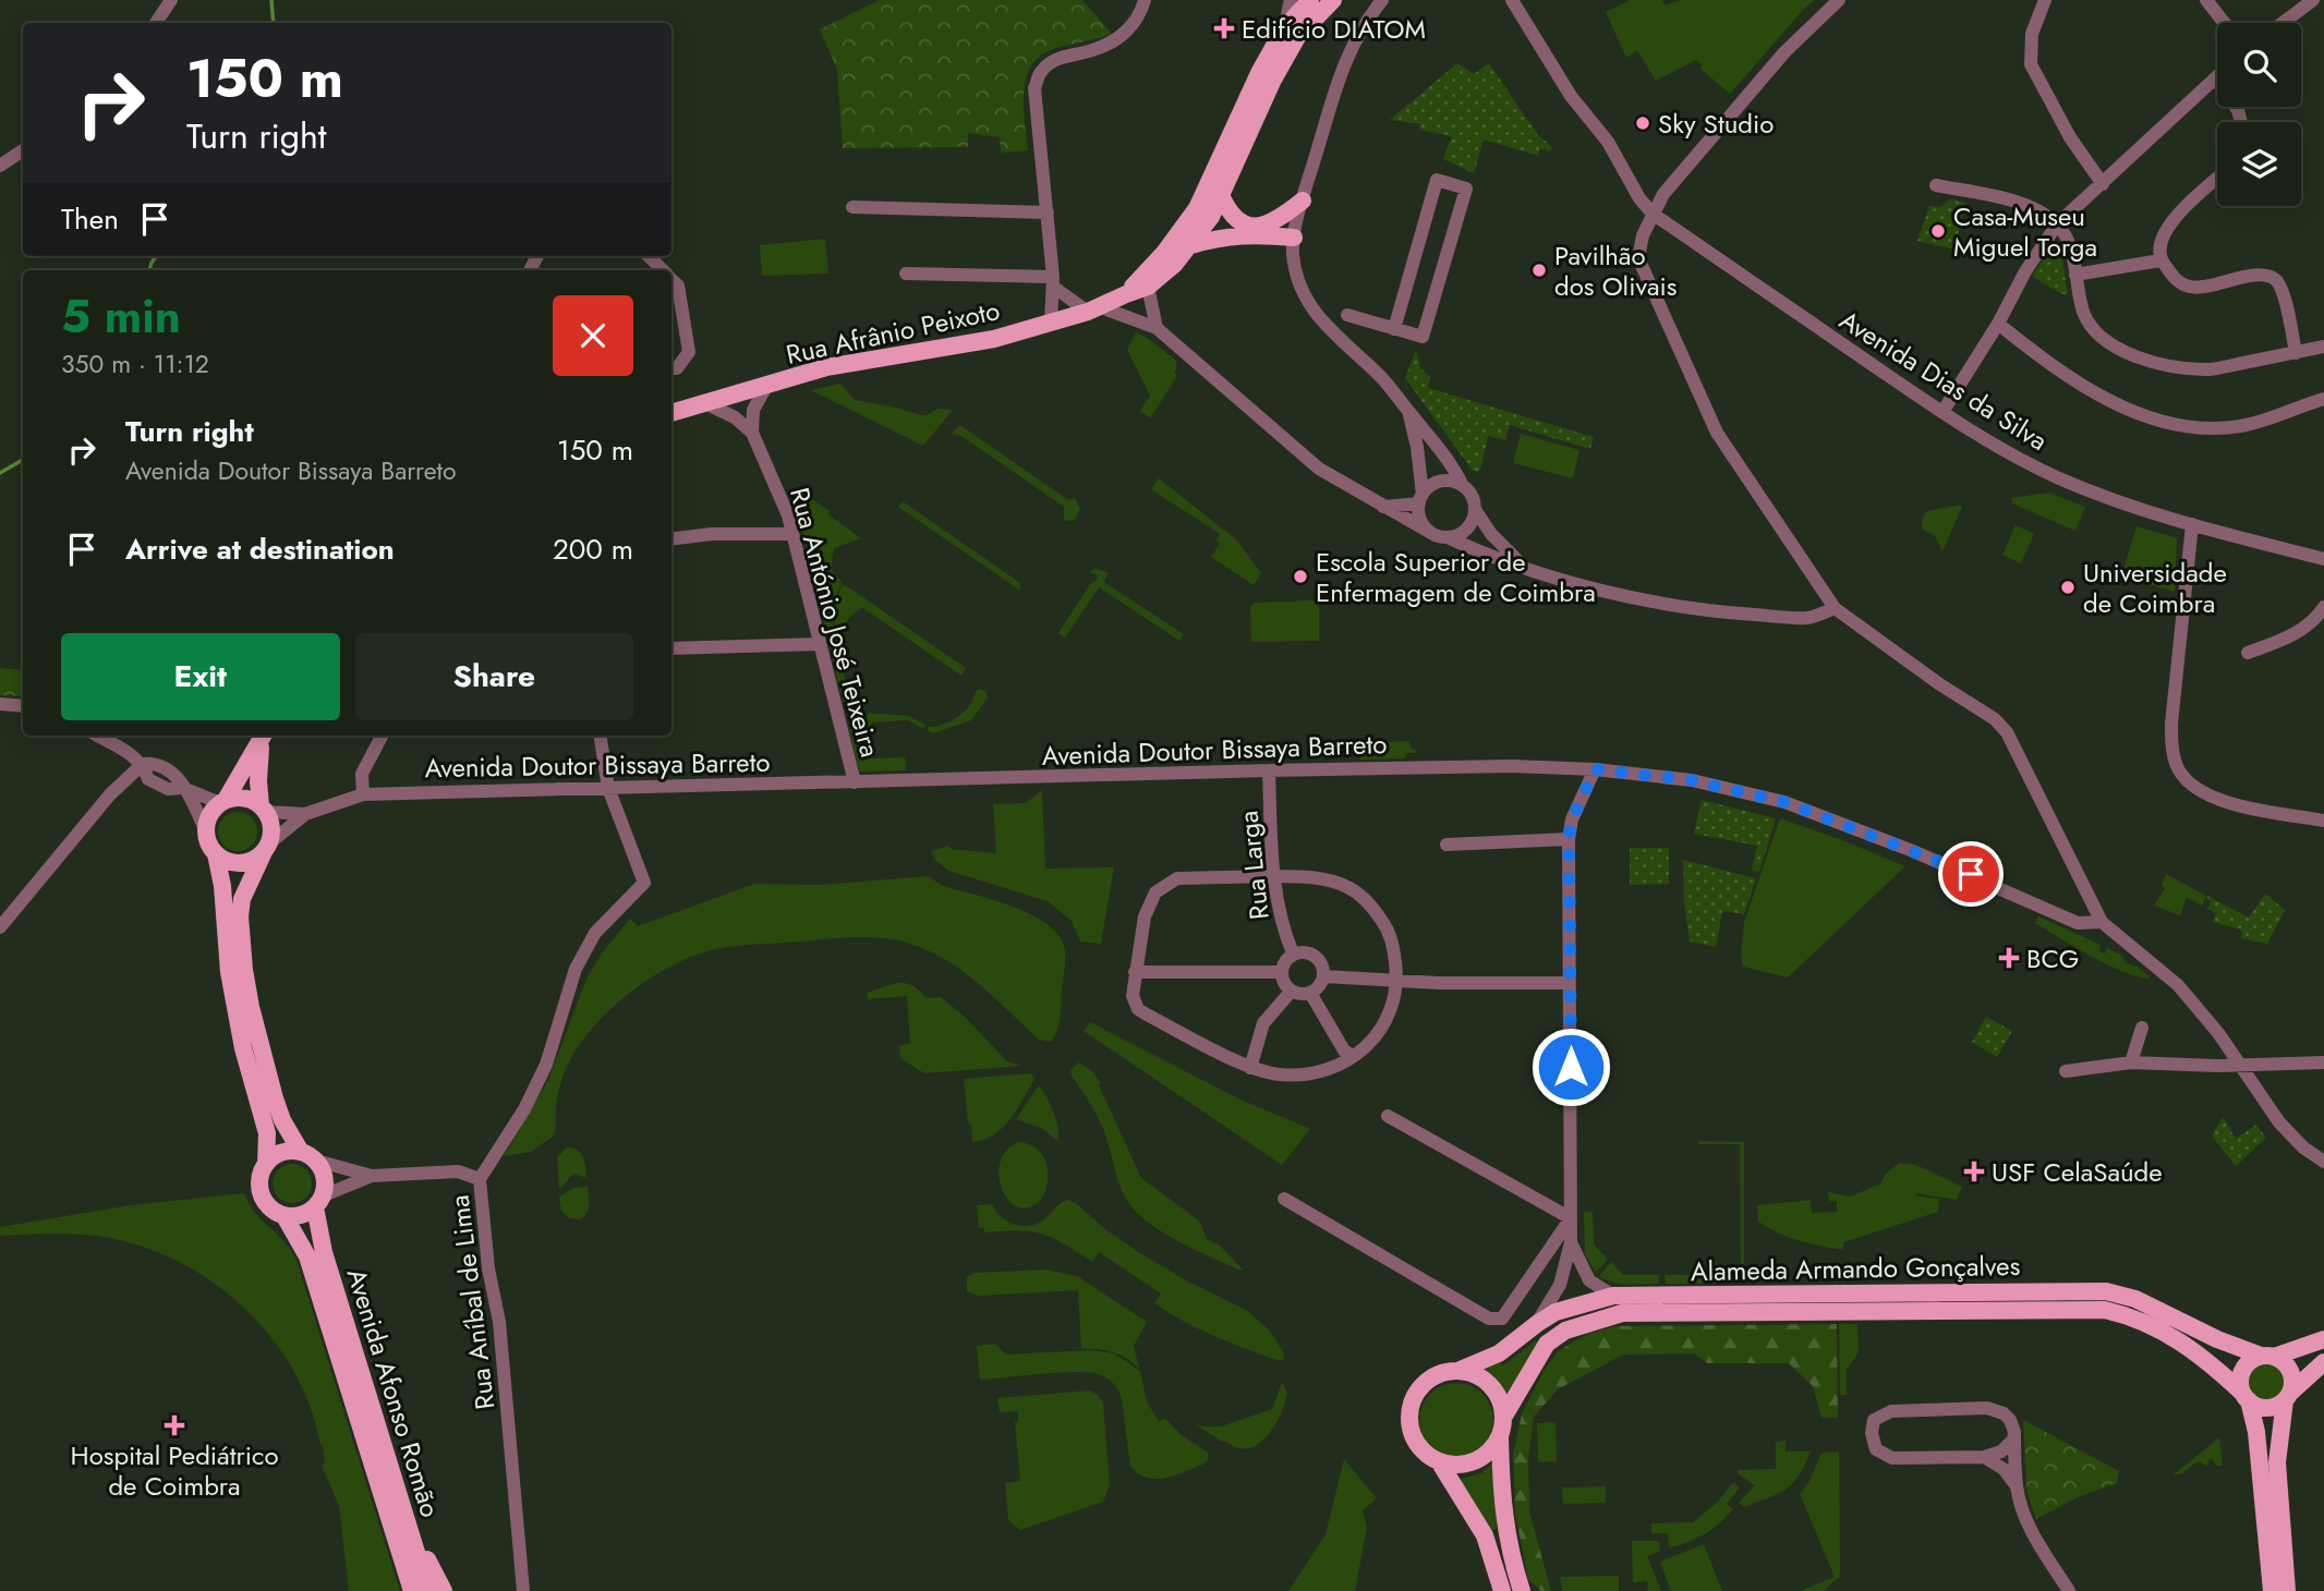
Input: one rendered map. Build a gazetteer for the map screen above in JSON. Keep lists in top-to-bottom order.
{
  "streets": {
    "main road": ["Rua Afrânio Peixoto", "Alameda Armando Gonçalves", "Avenida Afonso Romão"],
    "street": [
      "Avenida Dias da Silva",
      "Rua António José Teixeira",
      "Avenida Doutor Bissaya Barreto",
      "Rua Larga",
      "Rua Aníbal de Lima"
    ]
  },
  "crossings": [
    ["Rua António José Teixeira", "Avenida Doutor Bissaya Barreto"],
    ["Avenida Doutor Bissaya Barreto", "Rua Larga"],
    ["Avenida Doutor Bissaya Barreto", "Rua Aníbal de Lima"]
  ],
  "places": {
    "health": [
      "Edifício DIATOM",
      "BCG",
      "USF CelaSaúde",
      "Hospital Pediátrico de Coimbra"
    ],
    "other": [
      "Sky Studio",
      "Casa-Museu Miguel Torga",
      "Pavilhão dos Olivais",
      "Escola Superior de Enfermagem de Coimbra",
      "Universidade de Coimbra"
    ]
  },
  "page": {
    "turn": ["150 m", "Turn right"],
    "then": "Then",
    "heading": ["5 min", "350 m · 11:12"],
    "list": [
      {
        "name": "Turn right",
        "note": "Avenida Doutor Bissaya Barreto",
        "value": "150 m"
      },
      {
        "name": "Arrive at destination",
        "value": "200 m"
      }
    ],
    "buttons": ["Exit", "Share"]
  }
}
